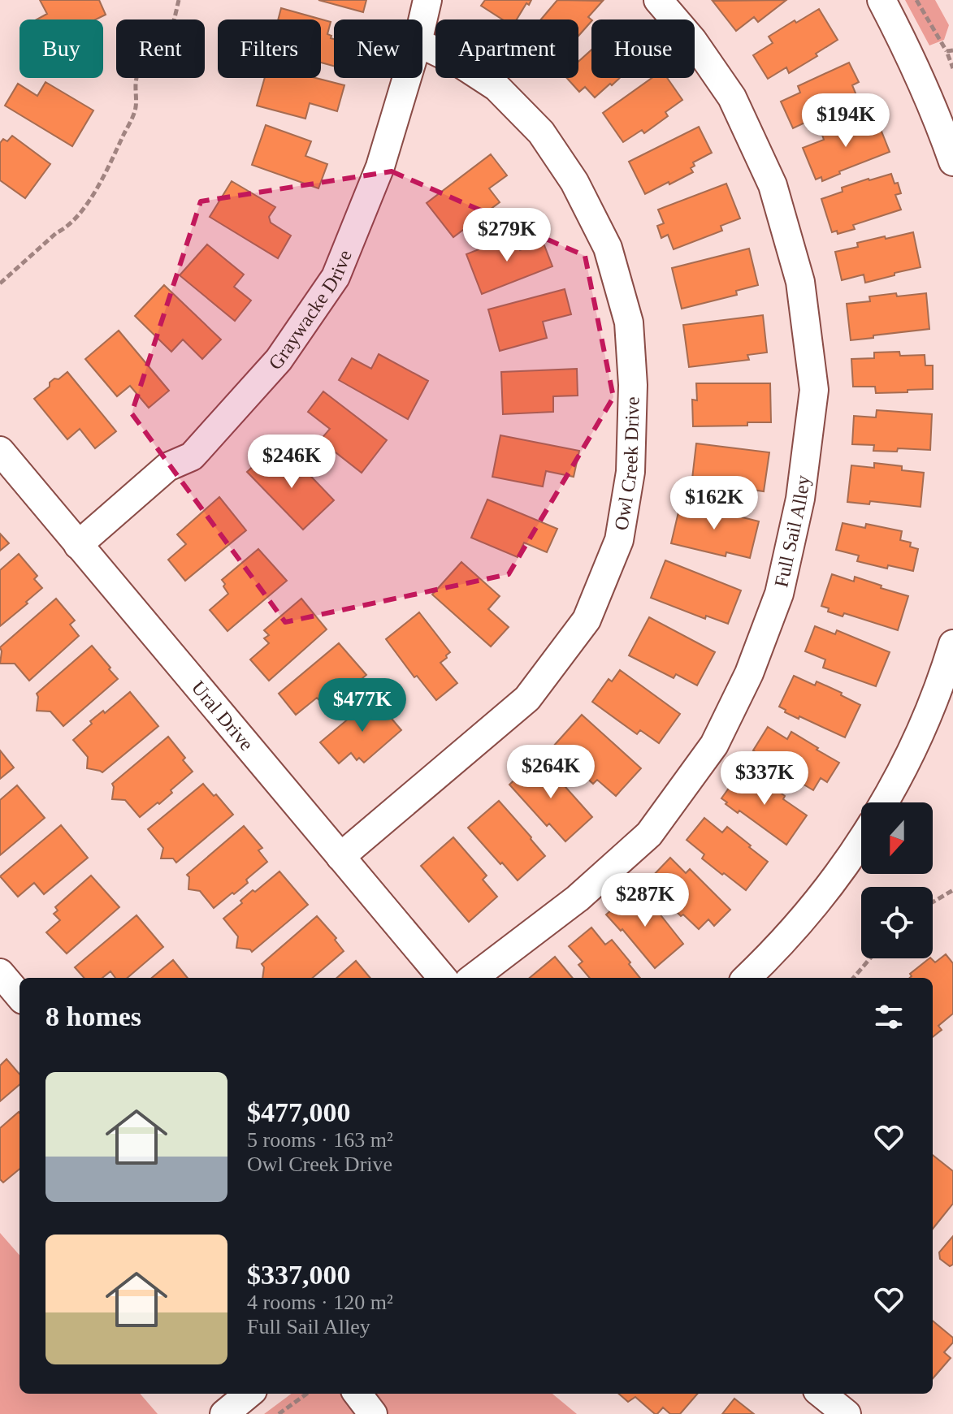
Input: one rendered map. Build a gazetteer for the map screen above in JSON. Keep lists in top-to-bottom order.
{
  "streets": {
    "street": [
      "Graywacke Drive",
      "Owl Creek Drive",
      "Full Sail Alley",
      "Ural Drive"
    ]
  },
  "crossings": [
    ["Graywacke Drive", "Ural Drive"],
    ["Owl Creek Drive", "Ural Drive"]
  ],
  "north": "bottom",
  "page": {
    "chip": [
      "Buy",
      "Rent",
      "Filters",
      "New",
      "Apartment",
      "House"
    ],
    "price": [
      "$194K",
      "$279K",
      "$246K",
      "$162K",
      "$477K",
      "$264K",
      "$337K",
      "$287K"
    ],
    "heading": "8 homes",
    "list": [
      {
        "name": "$477,000",
        "note": "5 rooms · 163 m² · Owl Creek Drive"
      },
      {
        "name": "$337,000",
        "note": "4 rooms · 120 m² · Full Sail Alley"
      }
    ]
  }
}
